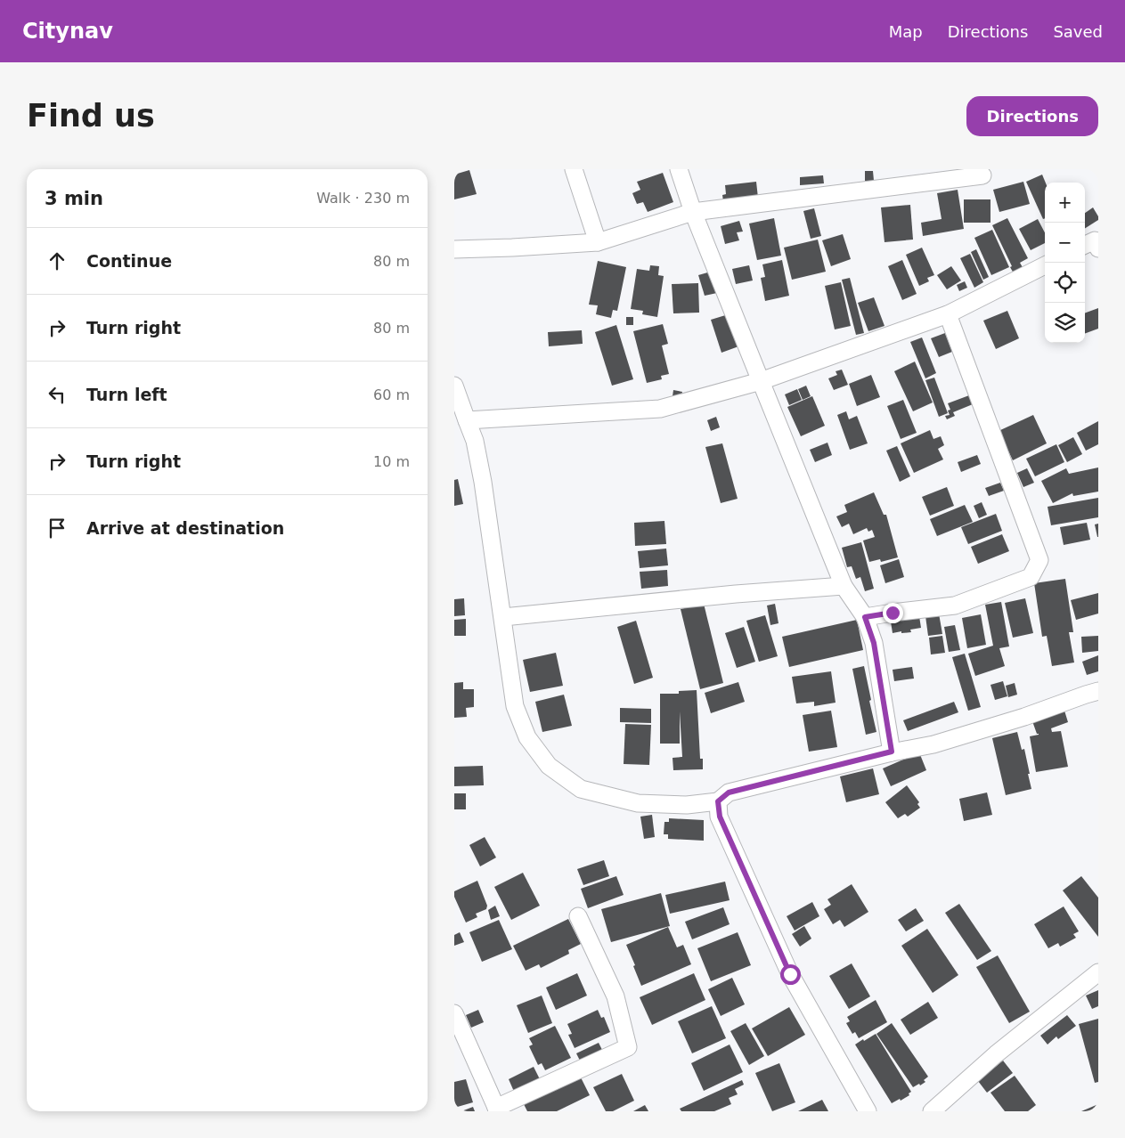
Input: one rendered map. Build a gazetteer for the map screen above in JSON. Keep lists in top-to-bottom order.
{
  "page": {
    "header": "Citynav",
    "nav": ["Map", "Directions", "Saved"],
    "buttons": "Directions",
    "title": "Find us",
    "heading": ["3 min", "Walk · 230 m"],
    "map_buttons": ["+", "−"],
    "list": [
      ["Continue", "80 m"],
      ["Turn right", "80 m"],
      ["Turn left", "60 m"],
      ["Turn right", "10 m"],
      "Arrive at destination"
    ]
  }
}
